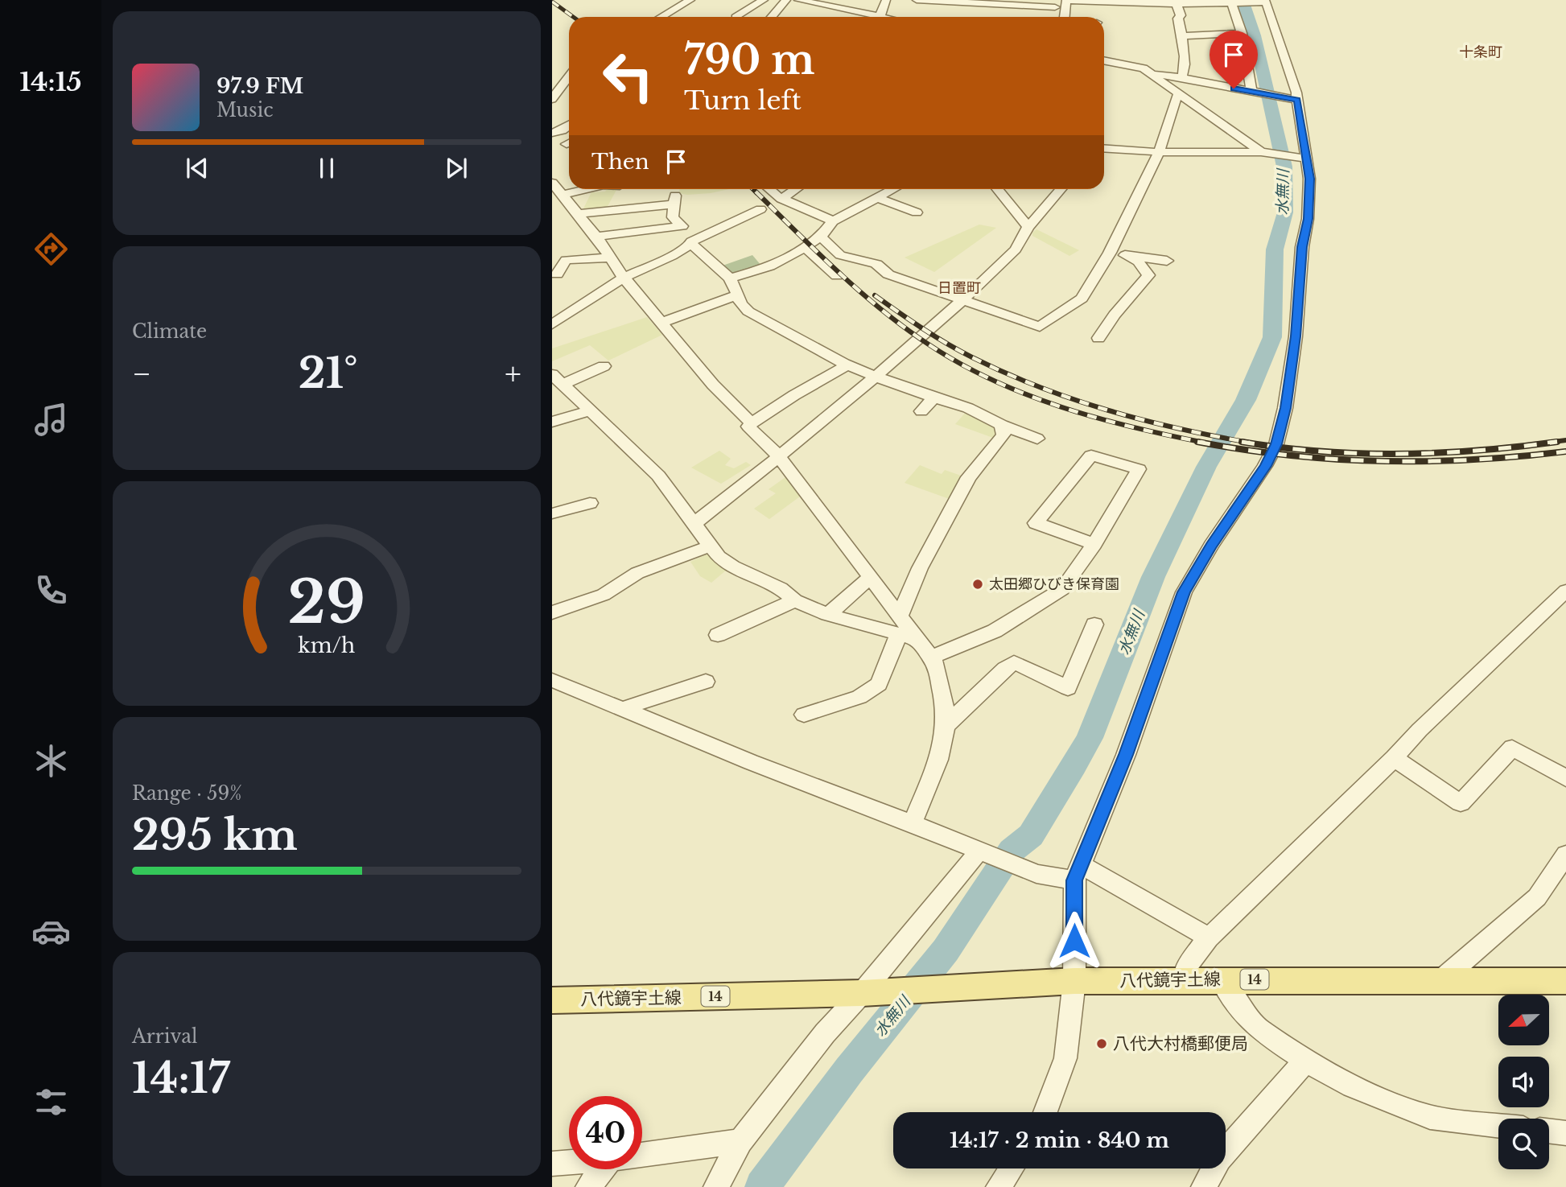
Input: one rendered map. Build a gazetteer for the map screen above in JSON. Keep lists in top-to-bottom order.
{
  "streets": {
    "main road": ["14", "八代鏡宇土線"]
  },
  "districts": ["十条町", "日置町"],
  "water": ["水無川"],
  "places": ["太田郷ひびき保育園", "八代大村橋郵便局"],
  "north": "left",
  "page": {
    "tabs": "14:15",
    "turn": ["790 m", "Turn left"],
    "song": ["97.9 FM", "Music"],
    "then": "Then",
    "tile": [
      "Climate",
      ["Range · 59%", "295 km"],
      ["Arrival", "14:17"]
    ],
    "heat": ["−", "21°", "+"],
    "limit": "40",
    "trip": "14:17 · 2 min · 840 m",
    "gauge": ["29", "km/h"]
  }
}
